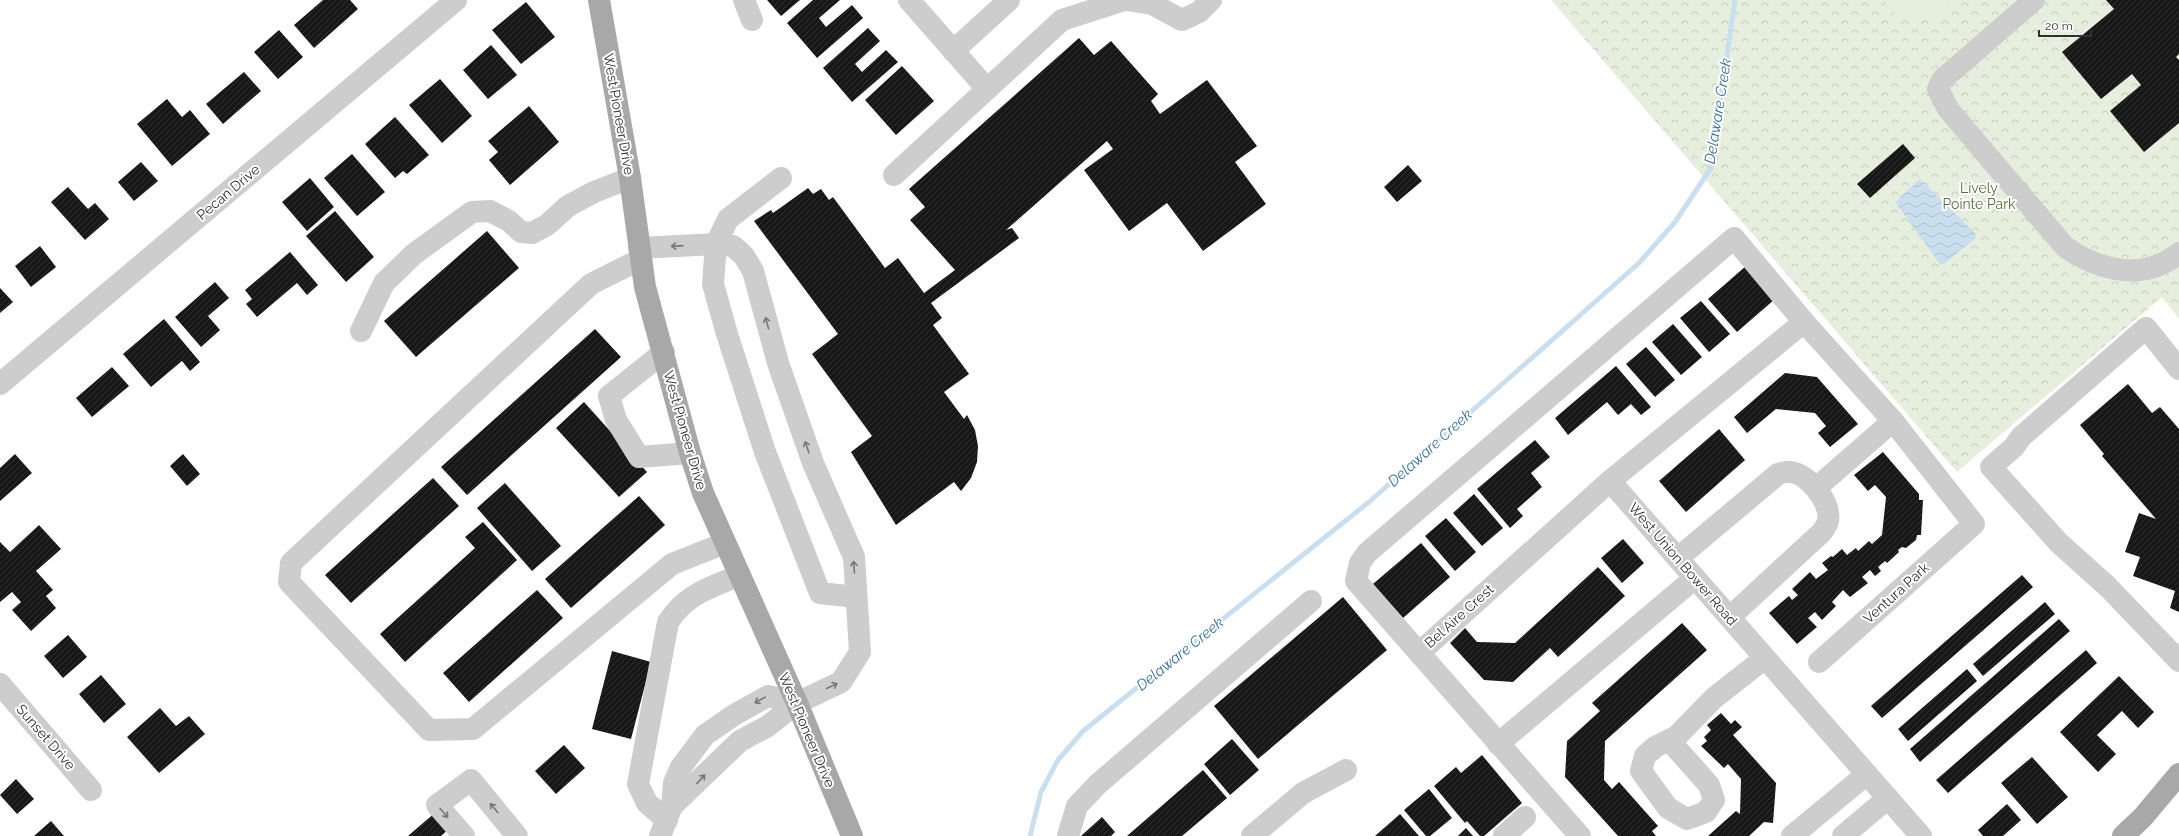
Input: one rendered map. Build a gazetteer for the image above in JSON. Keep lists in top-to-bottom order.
{
  "streets": {
    "main road": ["West Pioneer Drive"],
    "street": [
      "Pecan Drive",
      "West Union Bower Road",
      "Ventura Park",
      "Bel Aire Crest",
      "Sunset Drive"
    ]
  },
  "crossings": [
    ["West Union Bower Road", "Bel Aire Crest"]
  ],
  "water": ["Delaware Creek"],
  "parks": ["Lively Pointe Park"],
  "scale_bar": "20 m"
}
